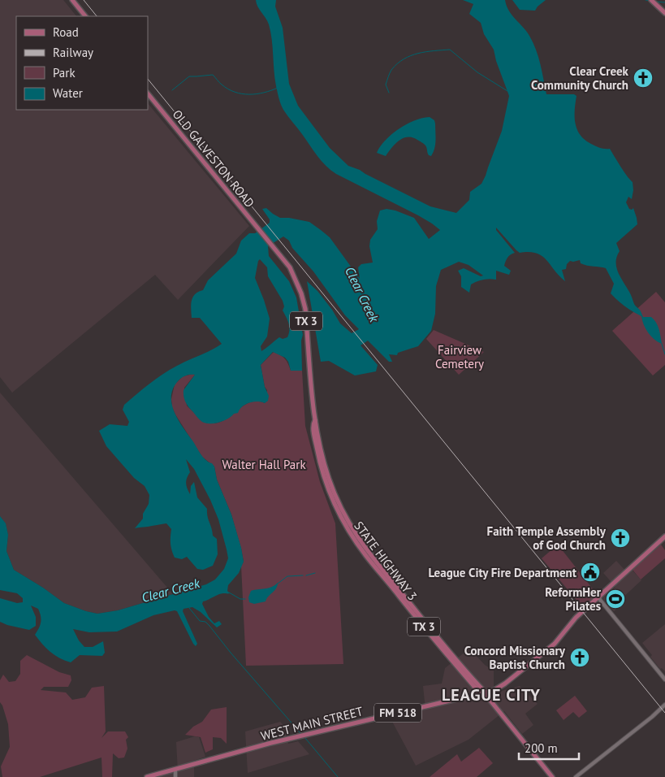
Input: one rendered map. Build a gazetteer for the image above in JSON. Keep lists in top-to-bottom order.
{
  "streets": {
    "main road": [
      "OLD GALVESTON ROAD",
      "TX 3",
      "STATE HIGHWAY 3",
      "FM 518",
      "WEST MAIN STREET"
    ]
  },
  "crossings": [
    ["OLD GALVESTON ROAD", "STATE HIGHWAY 3"],
    ["STATE HIGHWAY 3", "FM 518"],
    ["STATE HIGHWAY 3", "WEST MAIN STREET"],
    ["FM 518", "WEST MAIN STREET"]
  ],
  "districts": ["LEAGUE CITY"],
  "water": ["Clear Creek"],
  "parks": ["Fairview Cemetery", "Walter Hall Park"],
  "places": {
    "church": ["Clear Creek Community Church", "Faith Temple Assembly of God Church", "Concord Missionary Baptist Church"],
    "public building": ["League City Fire Department"],
    "sports": ["ReformHer Pilates"]
  },
  "legend": [
    "Road",
    "Railway",
    "Park",
    "Water"
  ],
  "scale_bar": "200 m"
}
